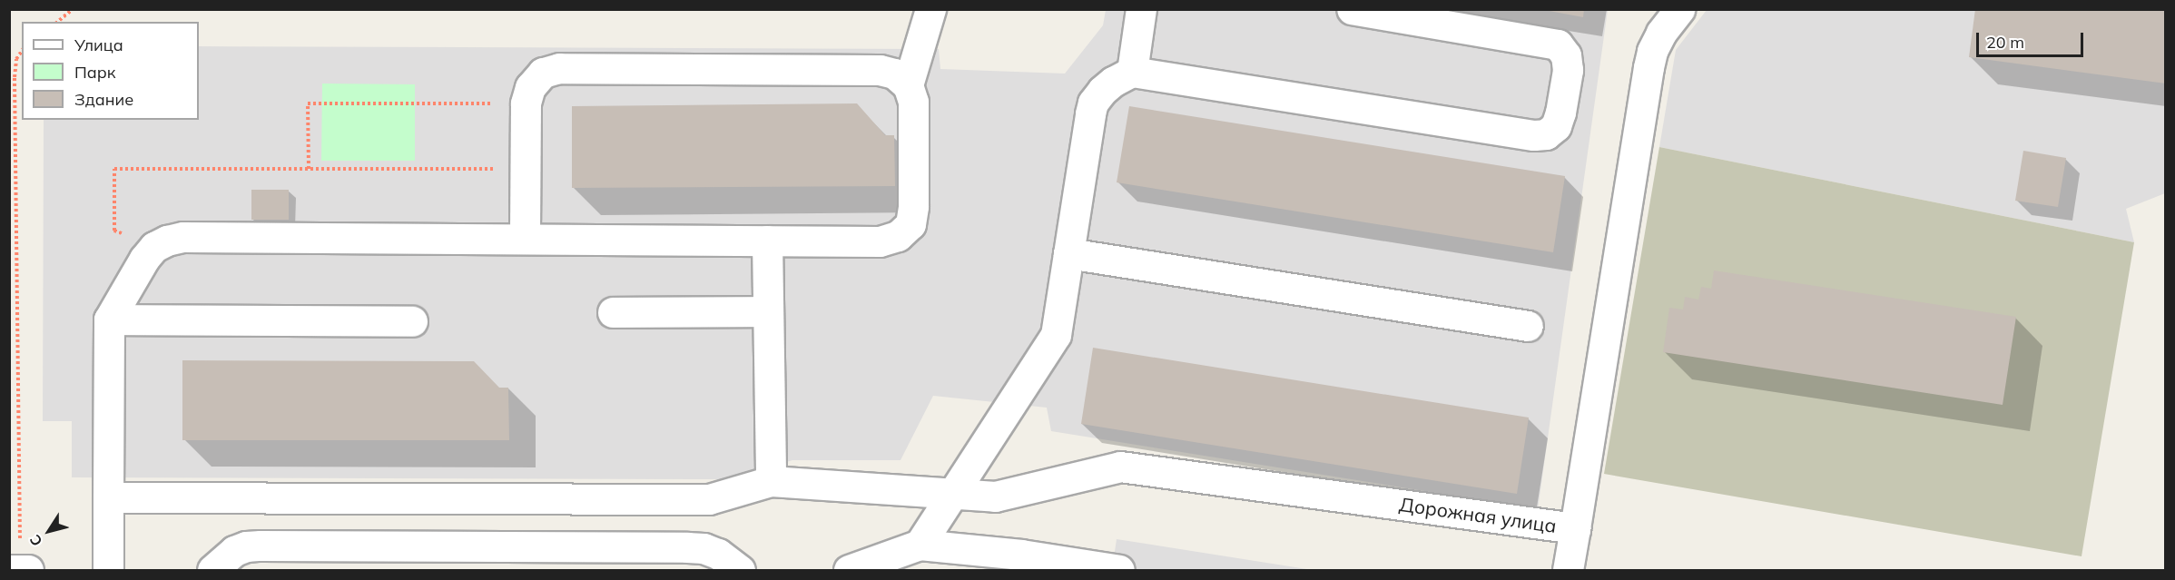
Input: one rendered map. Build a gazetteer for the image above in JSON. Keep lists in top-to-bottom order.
{
  "streets": {
    "street": ["Дорожная улица"]
  },
  "legend": ["Улица", "Парк", "Здание"],
  "scale_bar": "20 m",
  "north": "bottom left"
}
